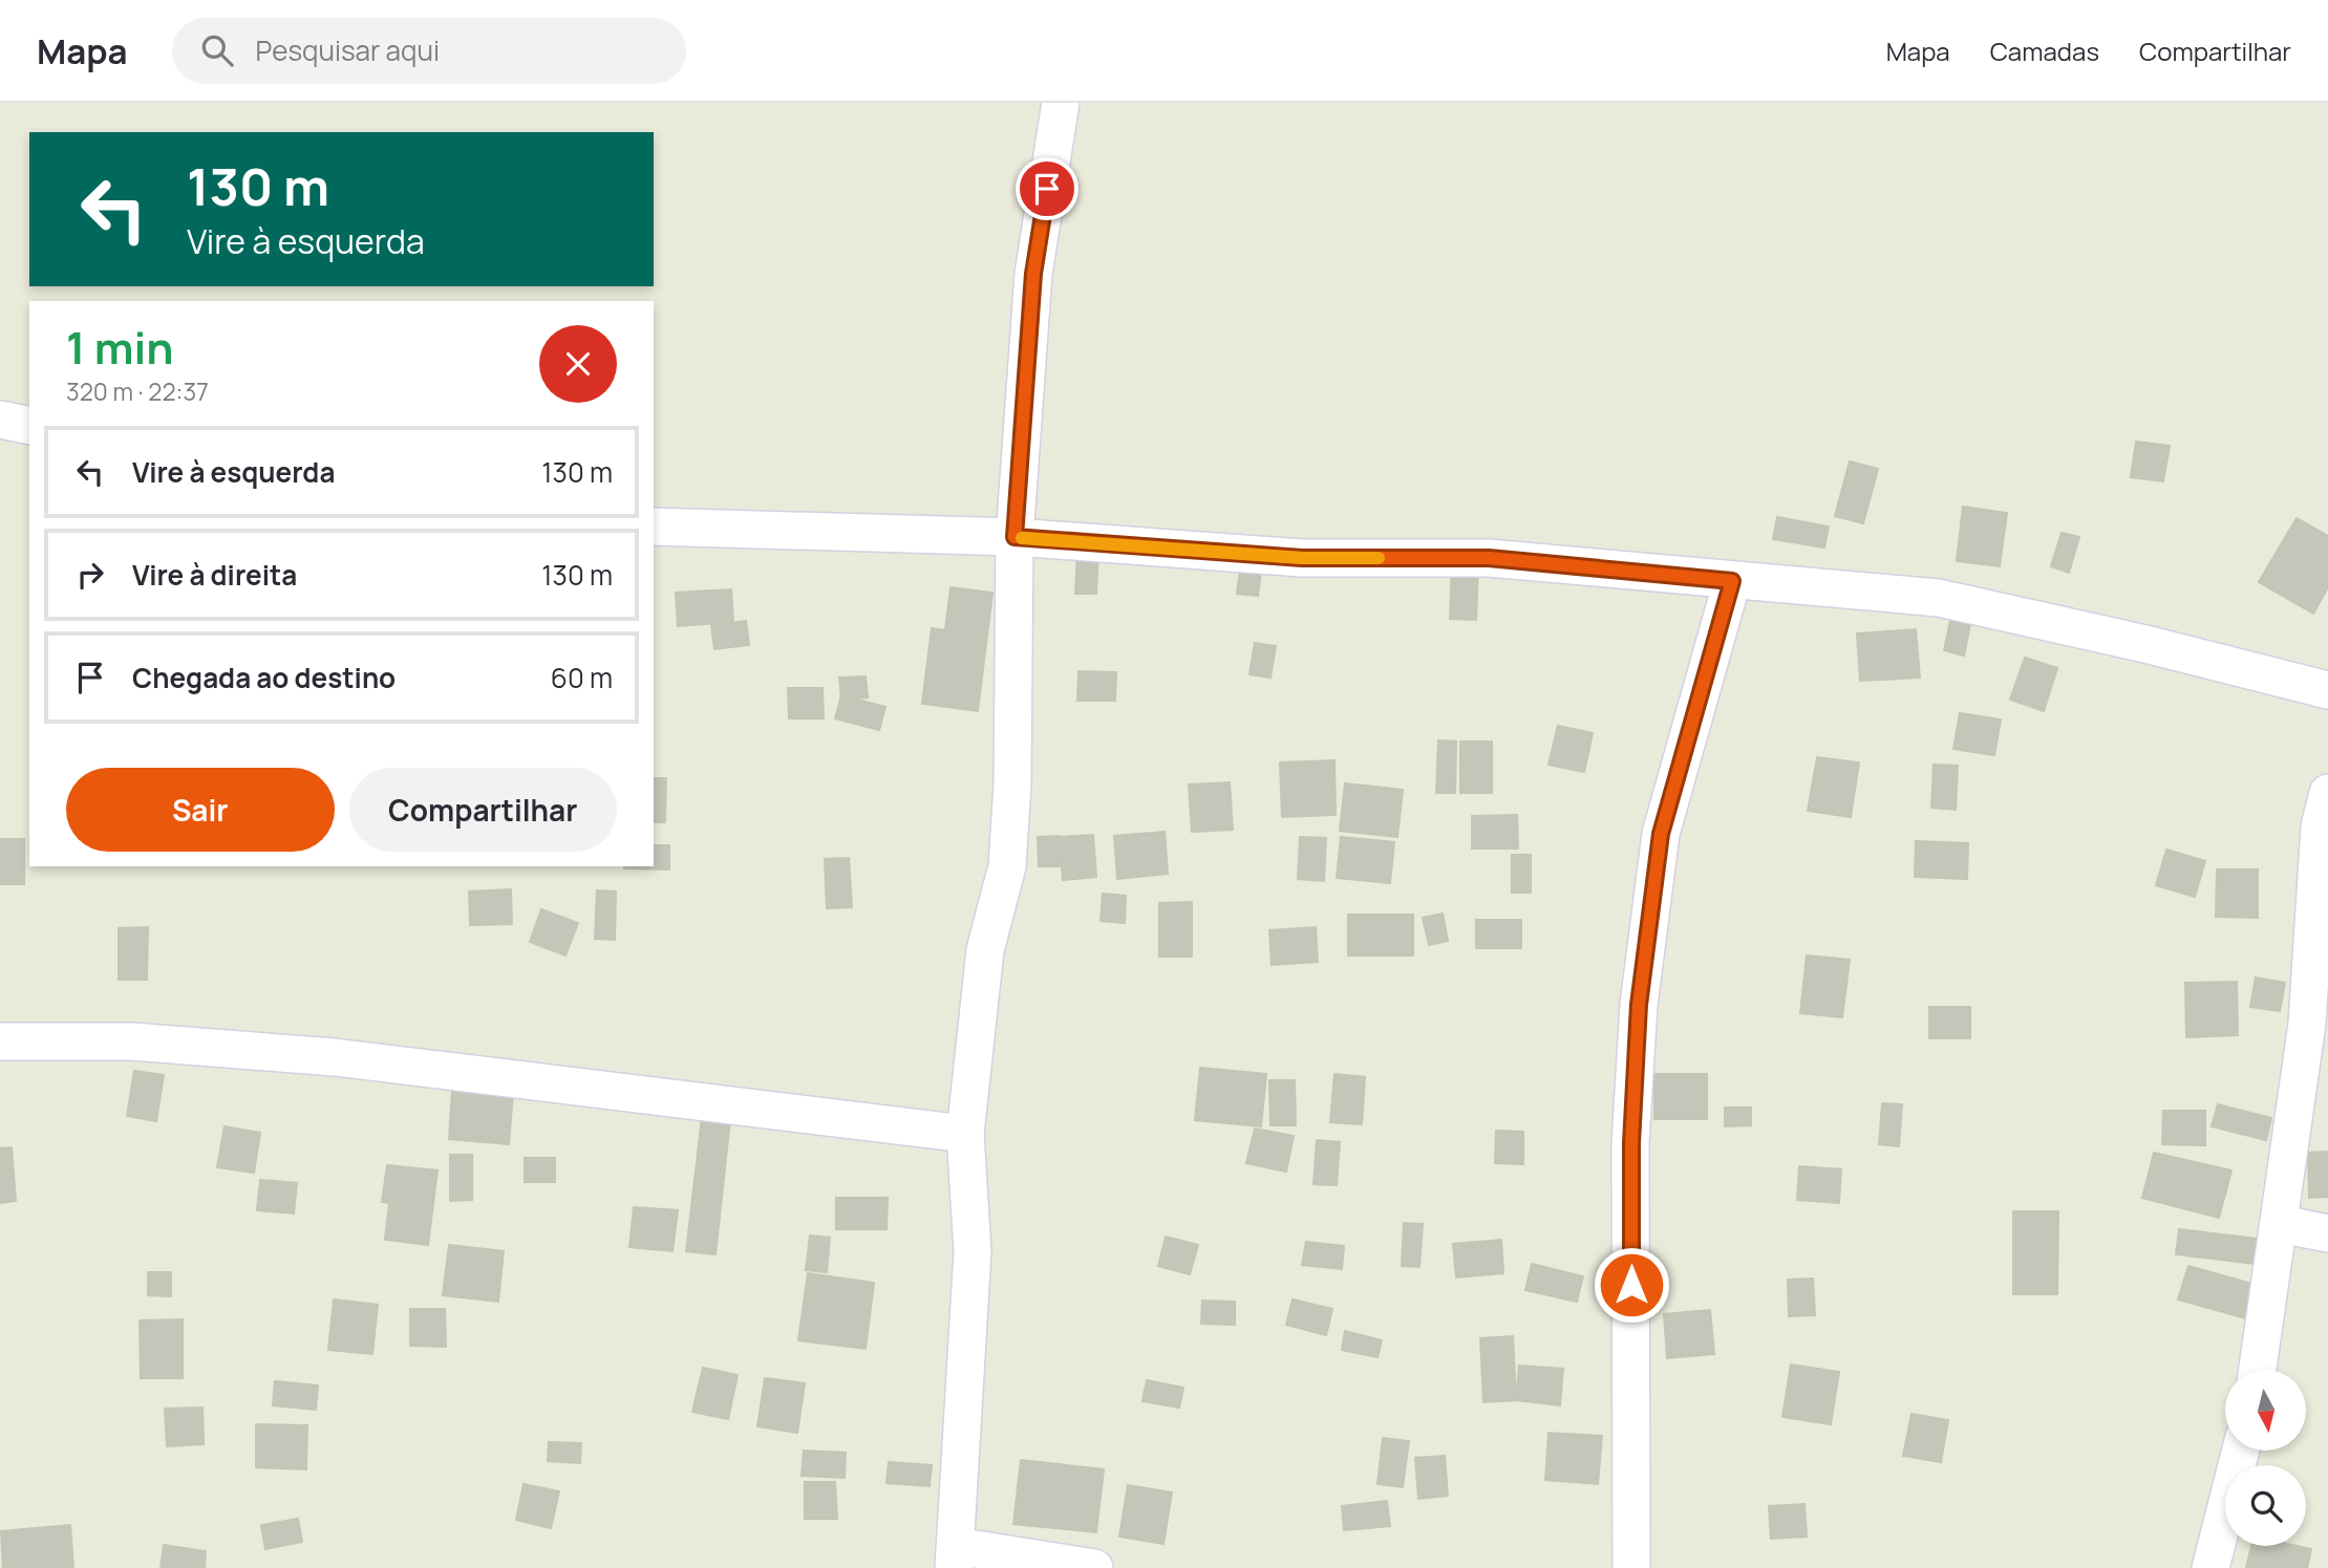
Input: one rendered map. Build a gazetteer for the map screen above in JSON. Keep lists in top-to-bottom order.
{
  "north": "bottom",
  "page": {
    "header": "Mapa",
    "search": "Pesquisar aqui",
    "nav": ["Mapa", "Camadas", "Compartilhar"],
    "turn": ["130 m", "Vire à esquerda"],
    "heading": ["1 min", "320 m · 22:37"],
    "list": [
      {
        "name": "Vire à esquerda",
        "value": "130 m"
      },
      {
        "name": "Vire à direita",
        "value": "130 m"
      },
      {
        "name": "Chegada ao destino",
        "value": "60 m"
      }
    ],
    "buttons": ["Sair", "Compartilhar"]
  }
}
